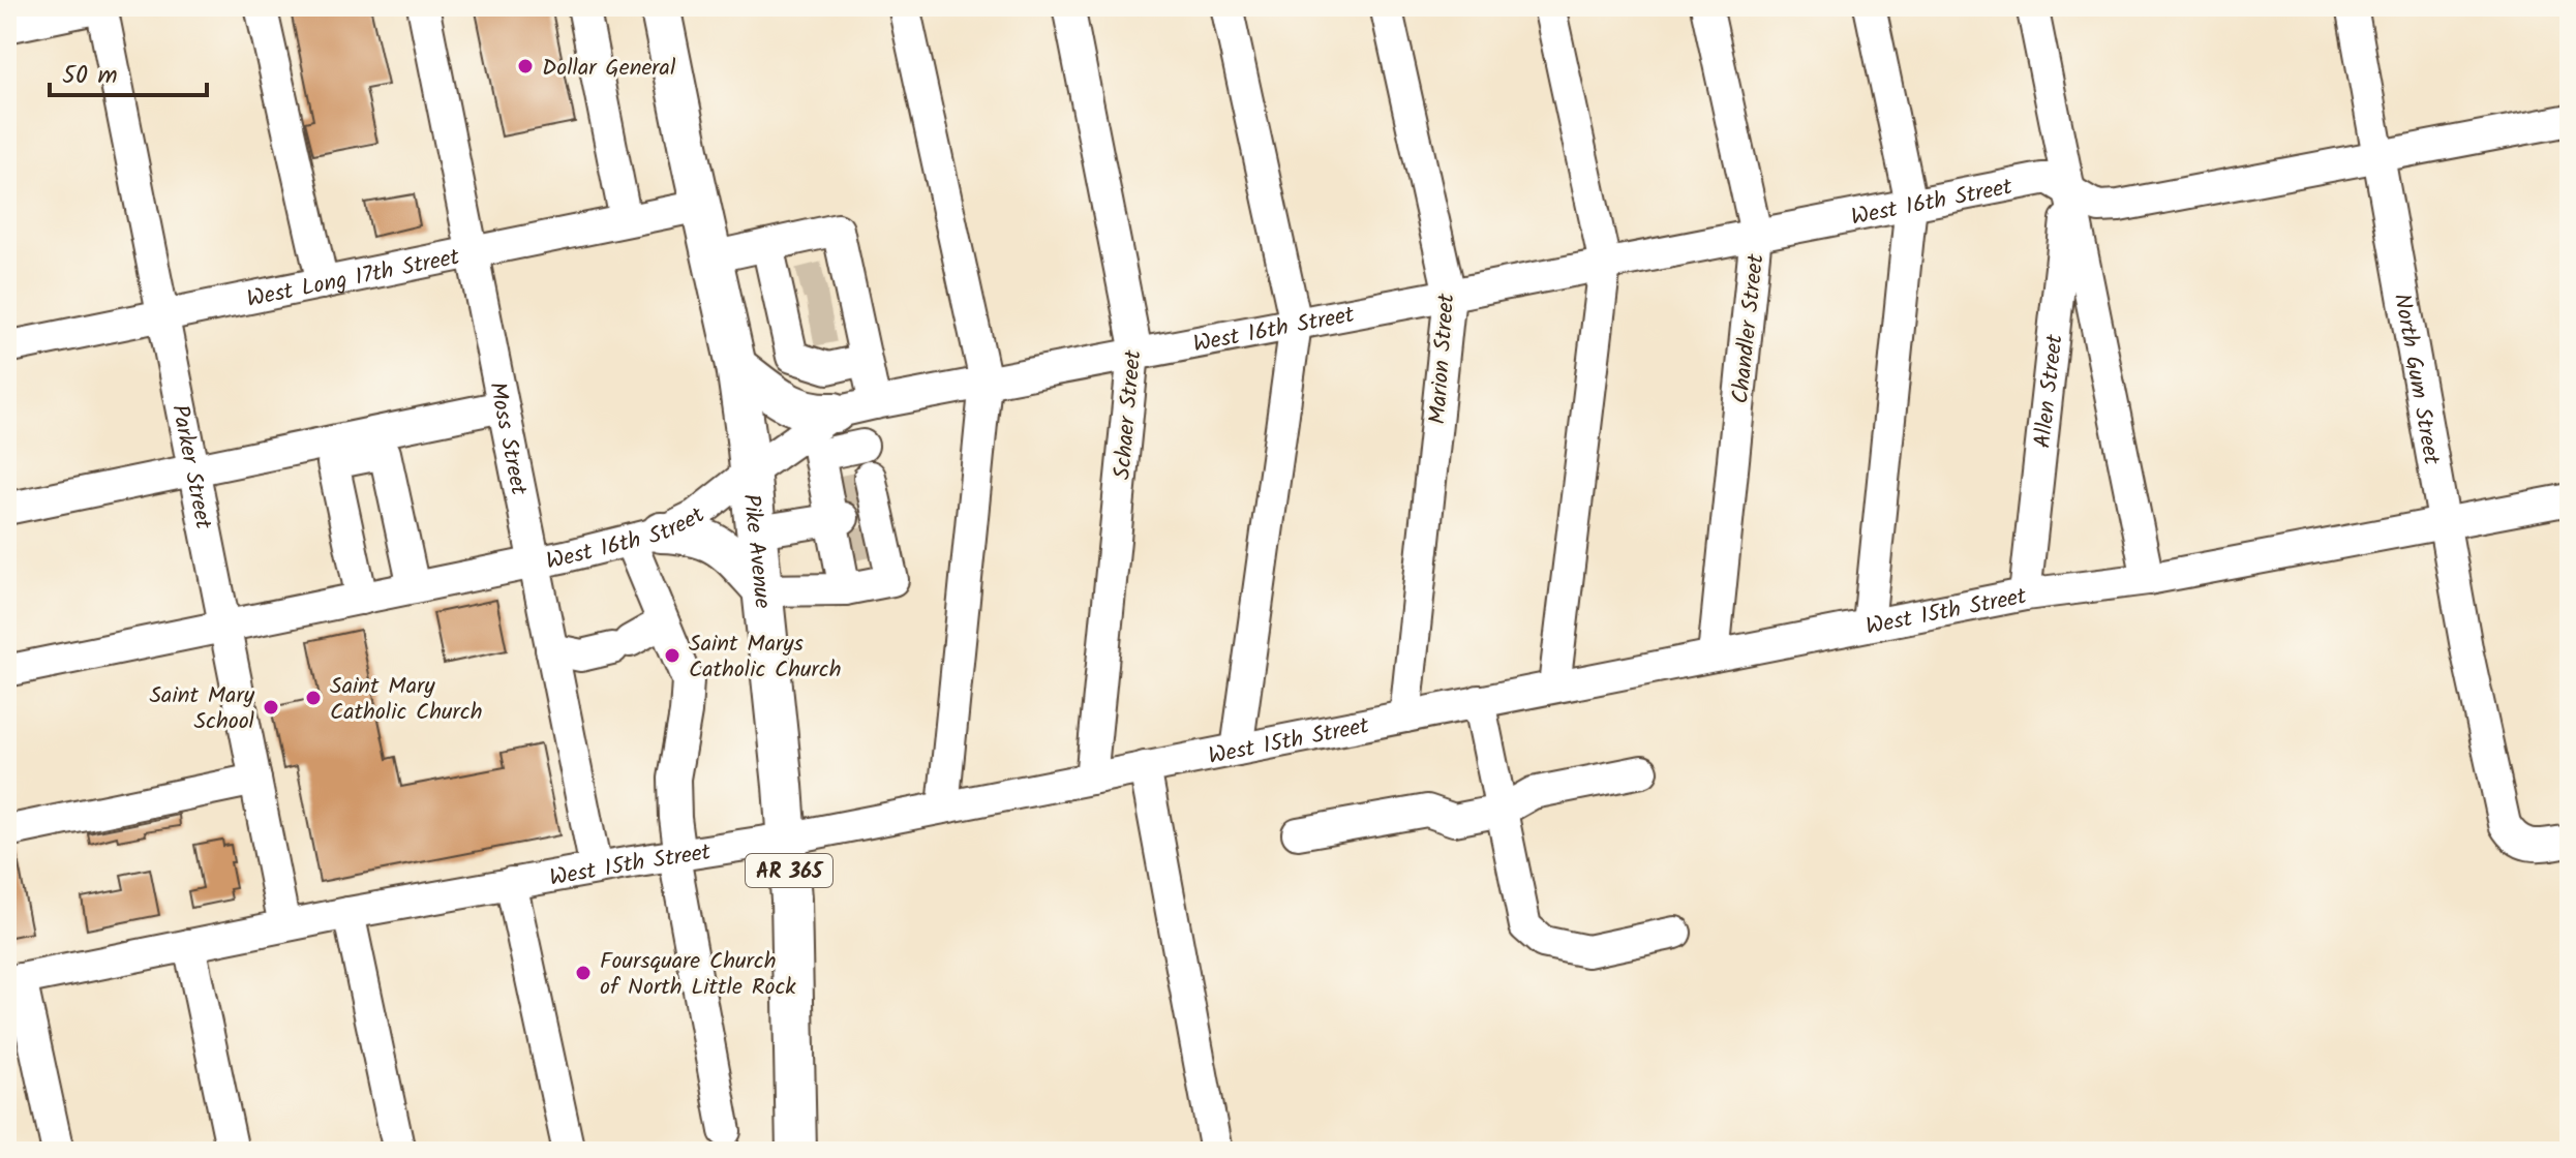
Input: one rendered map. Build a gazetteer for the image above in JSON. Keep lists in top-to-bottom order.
{
  "streets": {
    "main road": ["Pike Avenue", "AR 365"],
    "street": [
      "West 16th Street",
      "West Long 17th Street",
      "Chandler Street",
      "Marion Street",
      "North Gum Street",
      "Allen Street",
      "Schaer Street",
      "Moss Street",
      "Parker Street",
      "West 15th Street"
    ]
  },
  "crossings": [
    ["West 16th Street", "Chandler Street"],
    ["West 16th Street", "Marion Street"],
    ["West 16th Street", "North Gum Street"],
    ["West 16th Street", "Allen Street"],
    ["West 16th Street", "Schaer Street"],
    ["West 16th Street", "Moss Street"],
    ["West 16th Street", "Parker Street"],
    ["West 16th Street", "Pike Avenue"],
    ["West Long 17th Street", "Moss Street"],
    ["West Long 17th Street", "Parker Street"],
    ["West Long 17th Street", "Pike Avenue"],
    ["Chandler Street", "West 15th Street"],
    ["Marion Street", "West 15th Street"],
    ["North Gum Street", "West 15th Street"],
    ["Allen Street", "West 15th Street"],
    ["Schaer Street", "West 15th Street"],
    ["Moss Street", "West 15th Street"],
    ["Parker Street", "West 15th Street"],
    ["Pike Avenue", "West 15th Street"]
  ],
  "places": [
    "Dollar General",
    "Saint Marys Catholic Church",
    "Saint Mary Catholic Church",
    "Saint Mary School",
    "Foursquare Church of North Little Rock"
  ],
  "scale_bar": "50 m"
}
